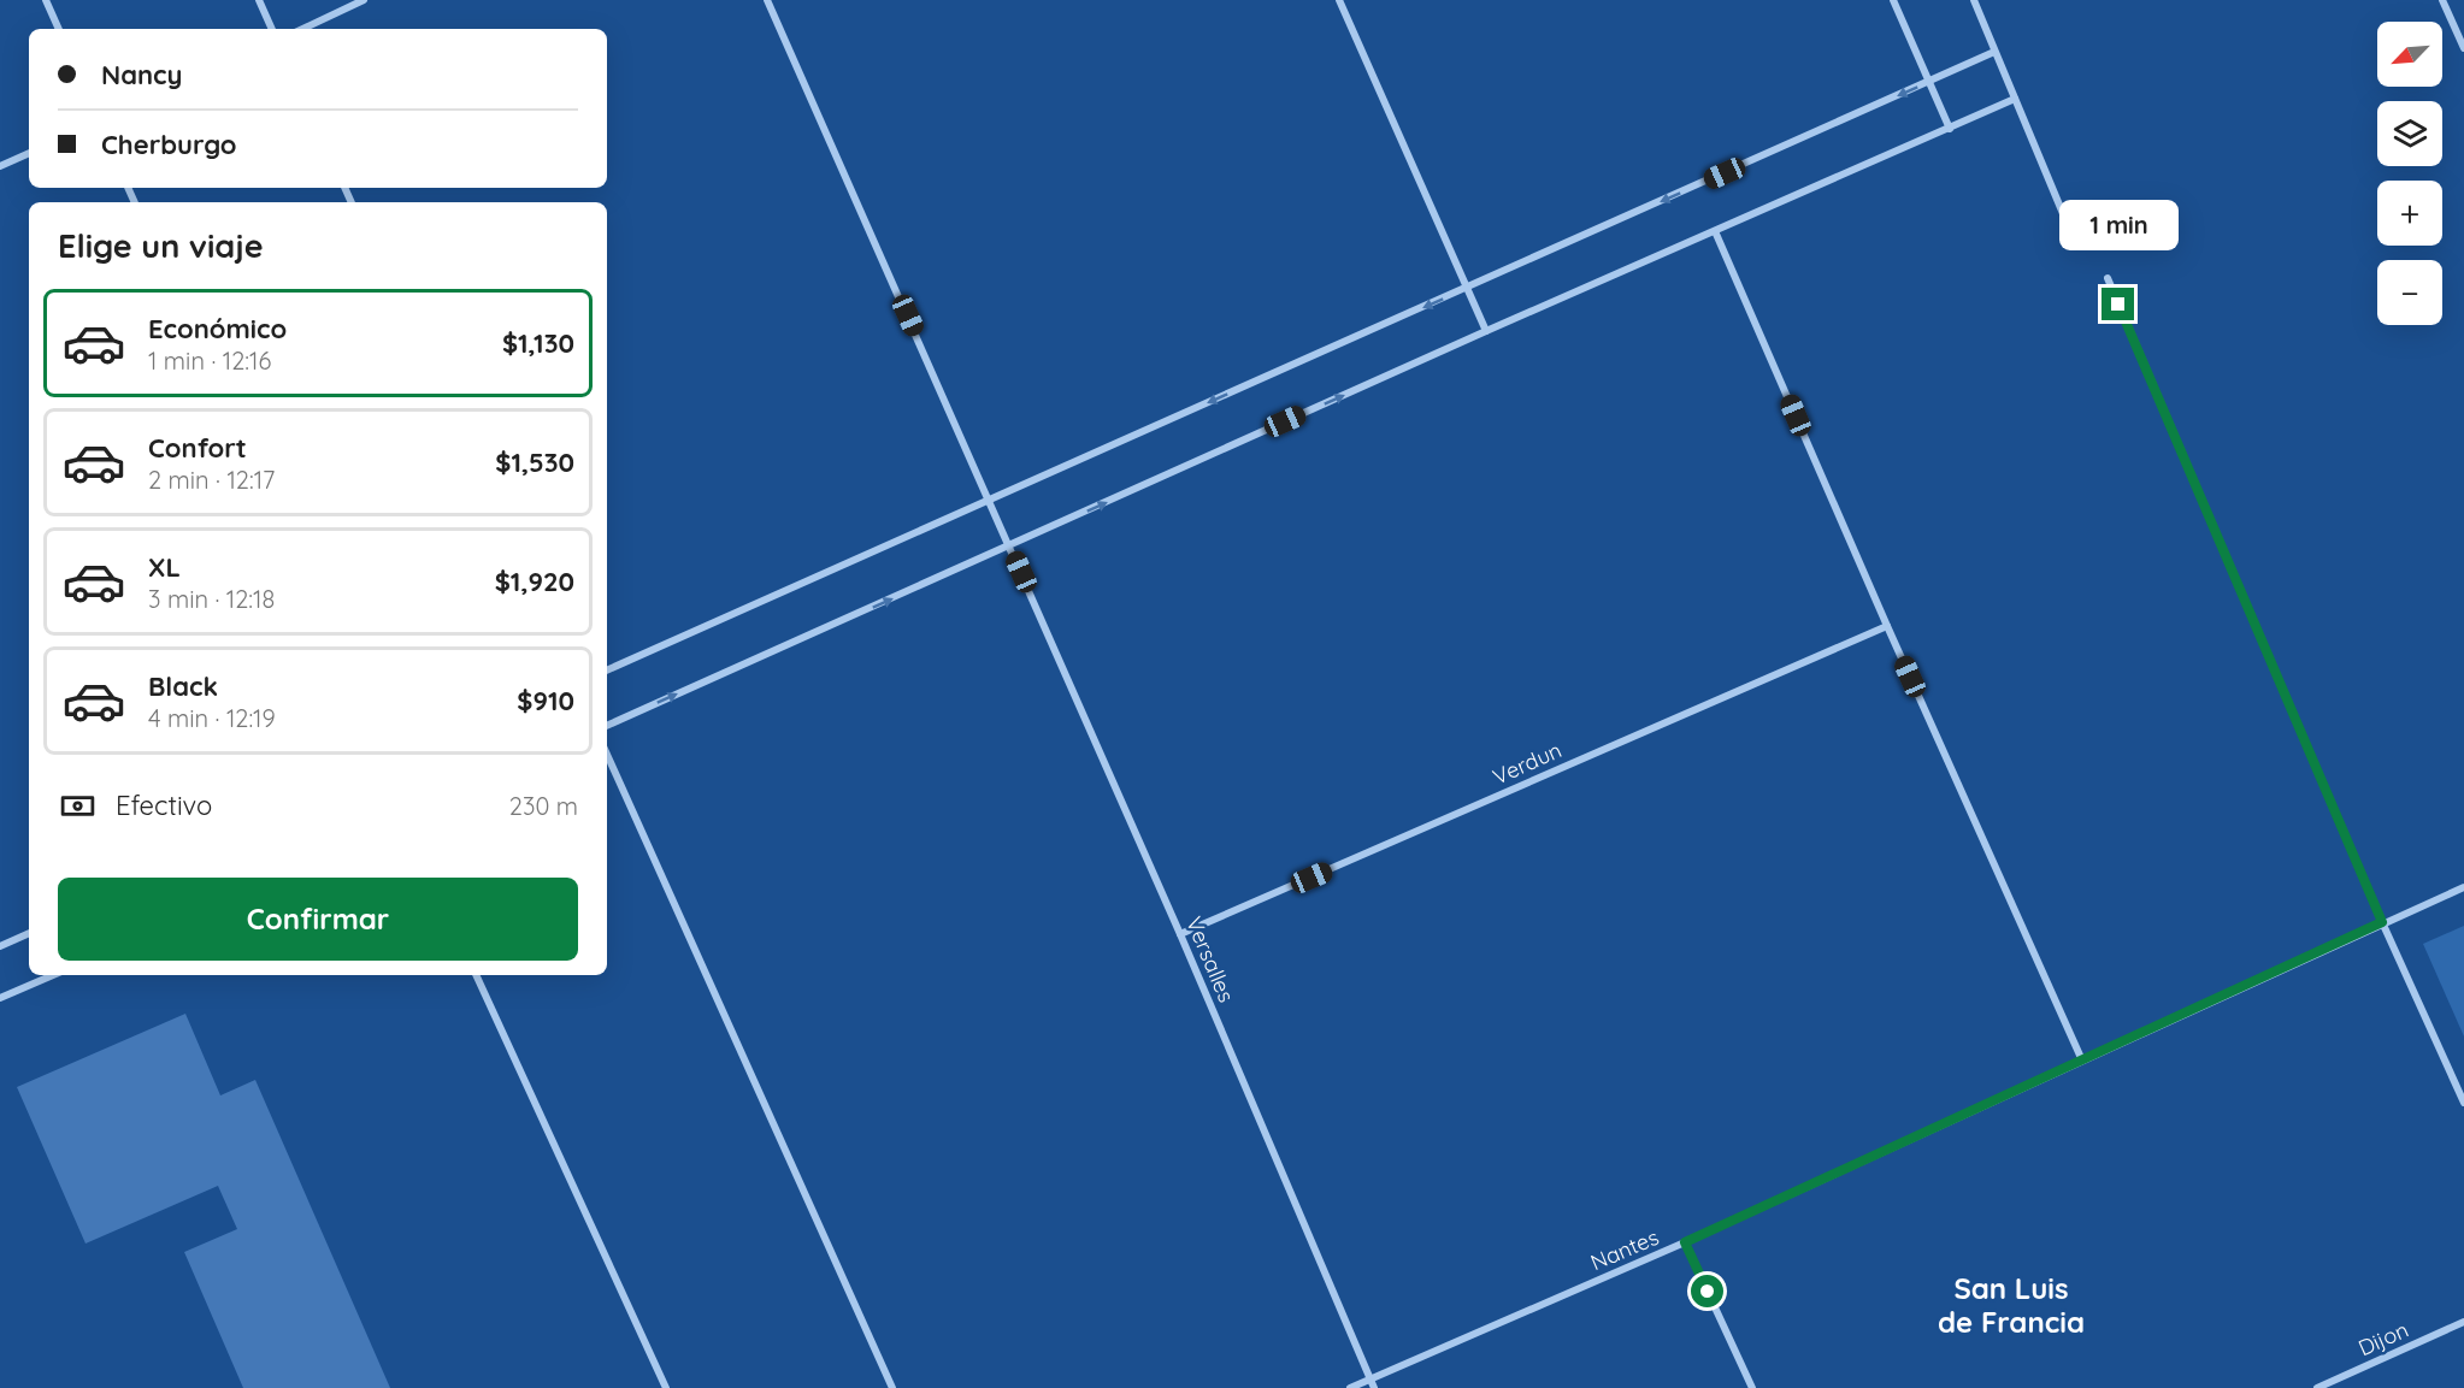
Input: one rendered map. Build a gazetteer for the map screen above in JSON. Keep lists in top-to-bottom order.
{
  "streets": {
    "street": [
      "Verdun",
      "Versalles",
      "Nantes",
      "Dijon"
    ]
  },
  "crossings": [
    ["Verdun", "Versalles"],
    ["Versalles", "Nantes"]
  ],
  "districts": ["San Luis de Francia"],
  "north": "bottom left",
  "page": {
    "map_buttons": ["+", "−"],
    "banner": ["Nancy", "Cherburgo"],
    "bubble": "1 min",
    "heading": "Elige un viaje",
    "list": [
      {
        "name": "Económico",
        "note": "1 min · 12:16",
        "value": "$1,130"
      },
      {
        "name": "Confort",
        "note": "2 min · 12:17",
        "value": "$1,530"
      },
      {
        "name": "XL",
        "note": "3 min · 12:18",
        "value": "$1,920"
      },
      {
        "name": "Black",
        "note": "4 min · 12:19",
        "value": "$910"
      }
    ],
    "pay": ["Efectivo", "230 m"],
    "buttons": "Confirmar"
  }
}
